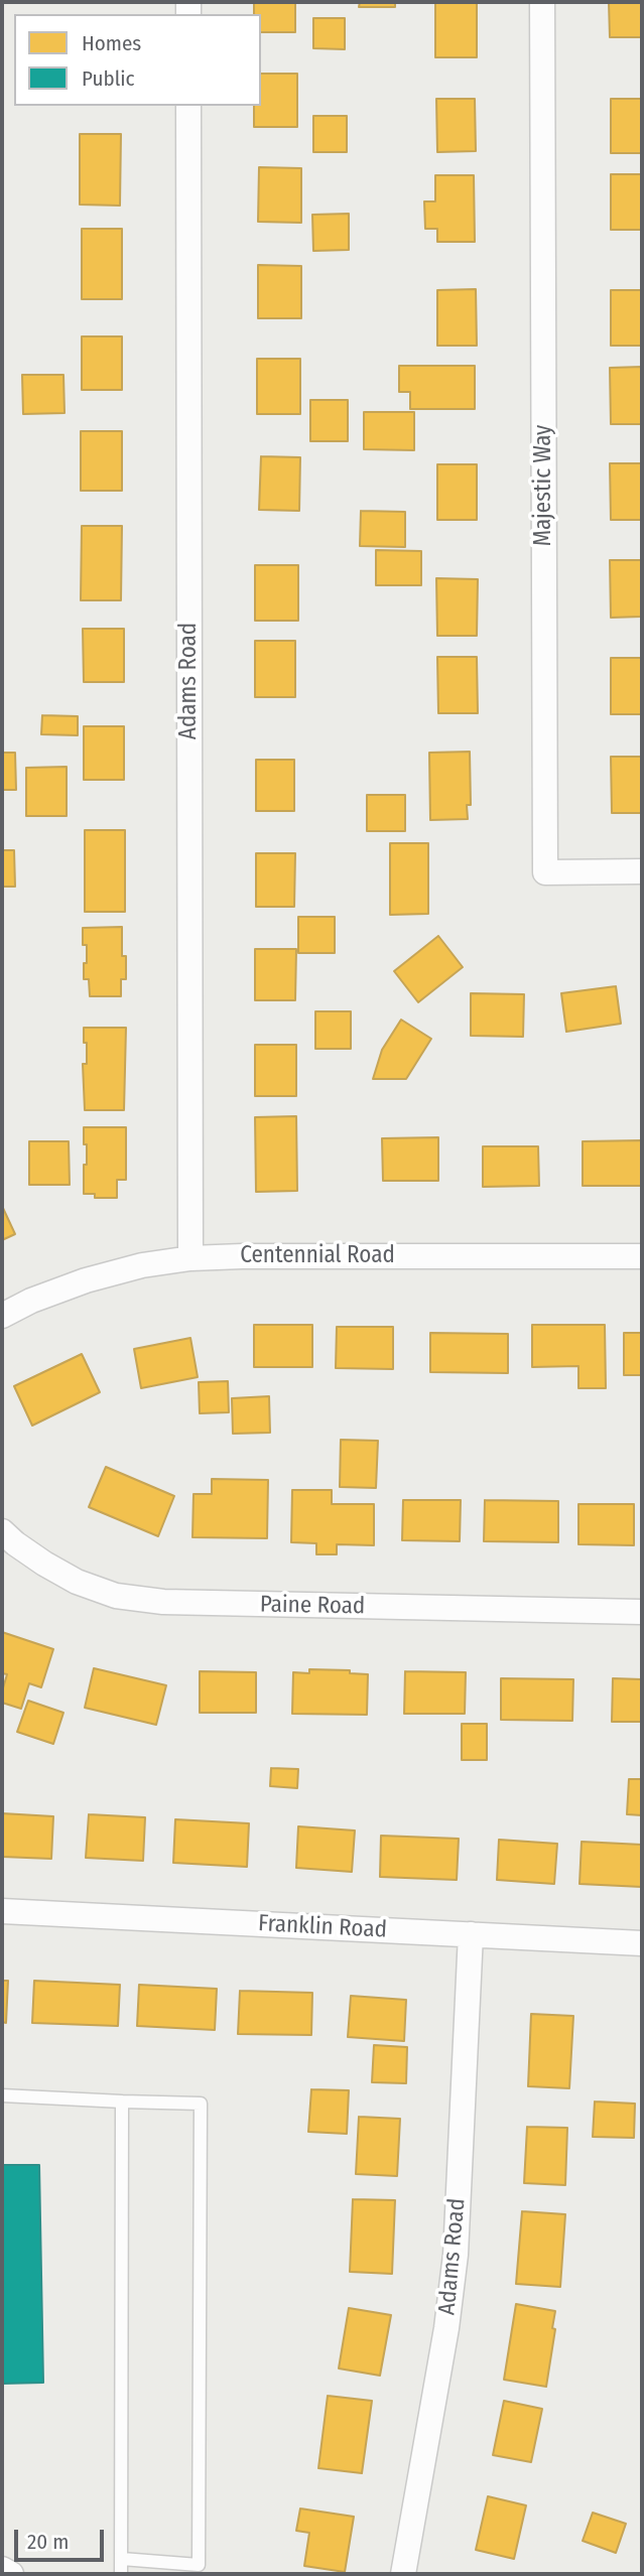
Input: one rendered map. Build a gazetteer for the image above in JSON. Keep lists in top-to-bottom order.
{
  "streets": {
    "street": [
      "Majestic Way",
      "Adams Road",
      "Centennial Road",
      "Paine Road",
      "Franklin Road"
    ]
  },
  "crossings": [
    ["Adams Road", "Centennial Road"],
    ["Adams Road", "Franklin Road"]
  ],
  "legend": ["Homes", "Public"],
  "scale_bar": "20 m"
}
